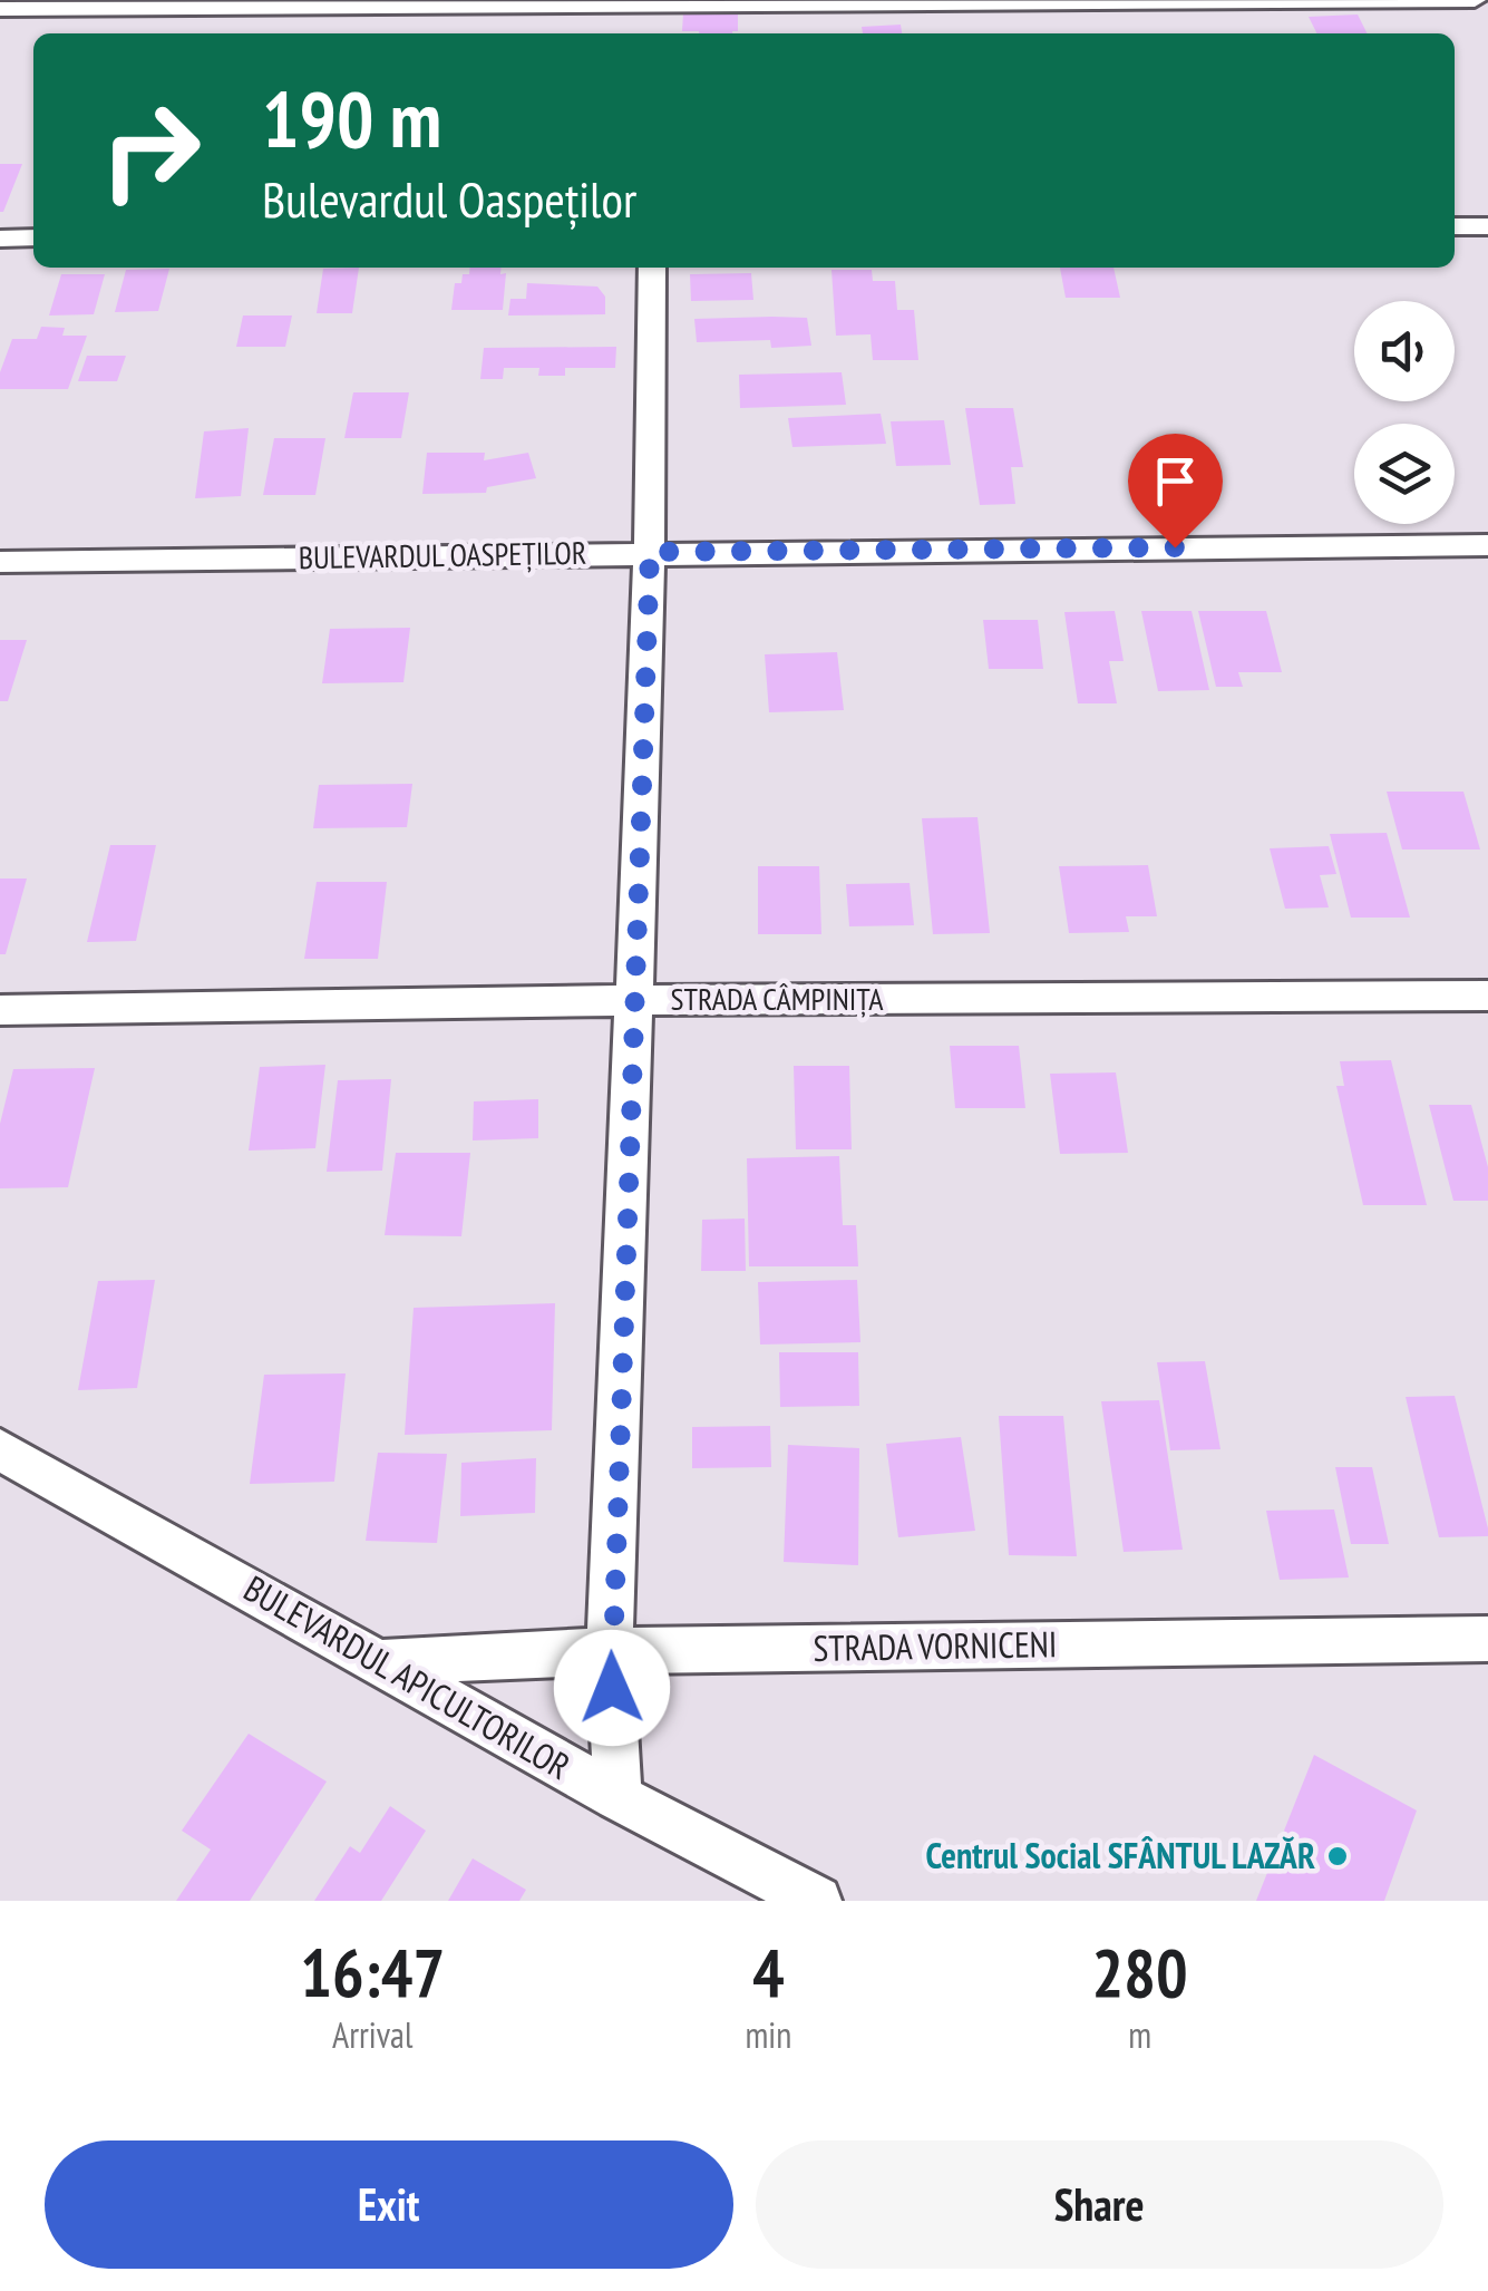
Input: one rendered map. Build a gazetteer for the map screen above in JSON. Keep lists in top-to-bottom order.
{
  "streets": {
    "street": [
      "BULEVARDUL OASPEȚILOR",
      "STRADA CÂMPINIȚA",
      "STRADA VORNICENI",
      "BULEVARDUL APICULTORILOR"
    ]
  },
  "crossings": [
    ["STRADA VORNICENI", "BULEVARDUL APICULTORILOR"]
  ],
  "places": ["Centrul Social SFÂNTUL LAZĂR"],
  "page": {
    "turn": ["190 m", "Bulevardul Oaspeților"],
    "eta": [
      "16:47",
      "Arrival",
      "4",
      "min",
      "280",
      "m"
    ],
    "buttons": ["Exit", "Share"]
  }
}
